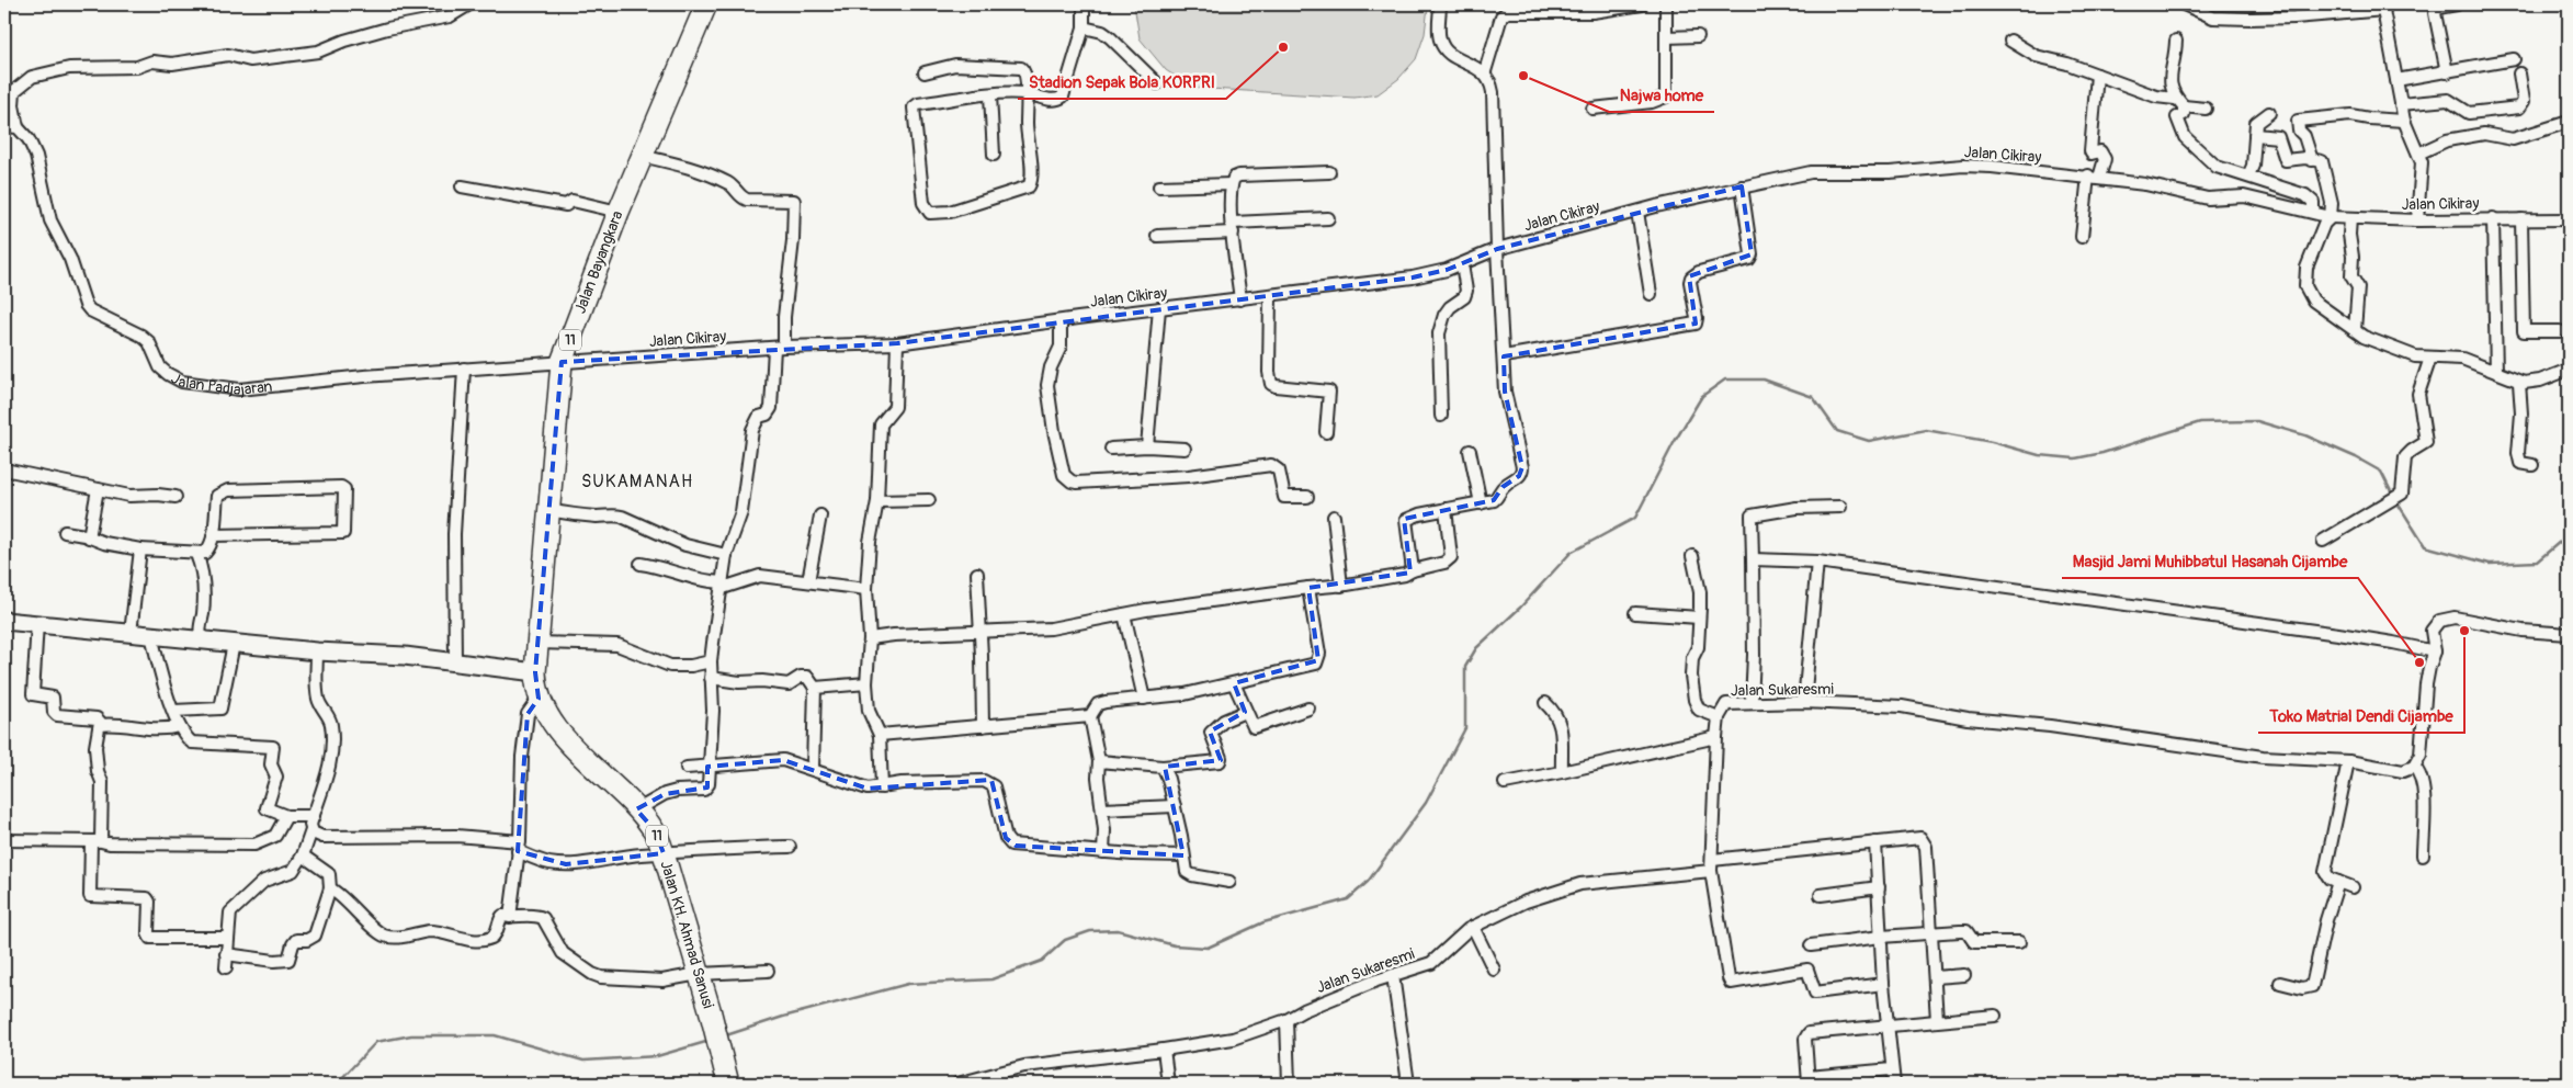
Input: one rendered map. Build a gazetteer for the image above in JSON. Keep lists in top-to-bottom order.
{
  "streets": {
    "highway": ["Jalan Bayangkara", "11", "Jalan KH. Ahmad Sanusi"],
    "street": ["Jalan Cikiray", "Jalan Padjajaran", "Jalan Sukaresmi"]
  },
  "crossings": [
    ["Jalan Cikiray", "Jalan Bayangkara"],
    ["Jalan Cikiray", "Jalan Padjajaran"],
    ["Jalan Bayangkara", "Jalan Padjajaran"],
    ["Jalan Bayangkara", "Jalan KH. Ahmad Sanusi"]
  ],
  "districts": ["SUKAMANAH"],
  "places": [
    "Stadion Sepak Bola KORPRI",
    "Najwa home",
    "Toko Matrial Dendi Cijambe",
    "Masjid Jami Muhibbatul Hasanah Cijambe"
  ]
}
